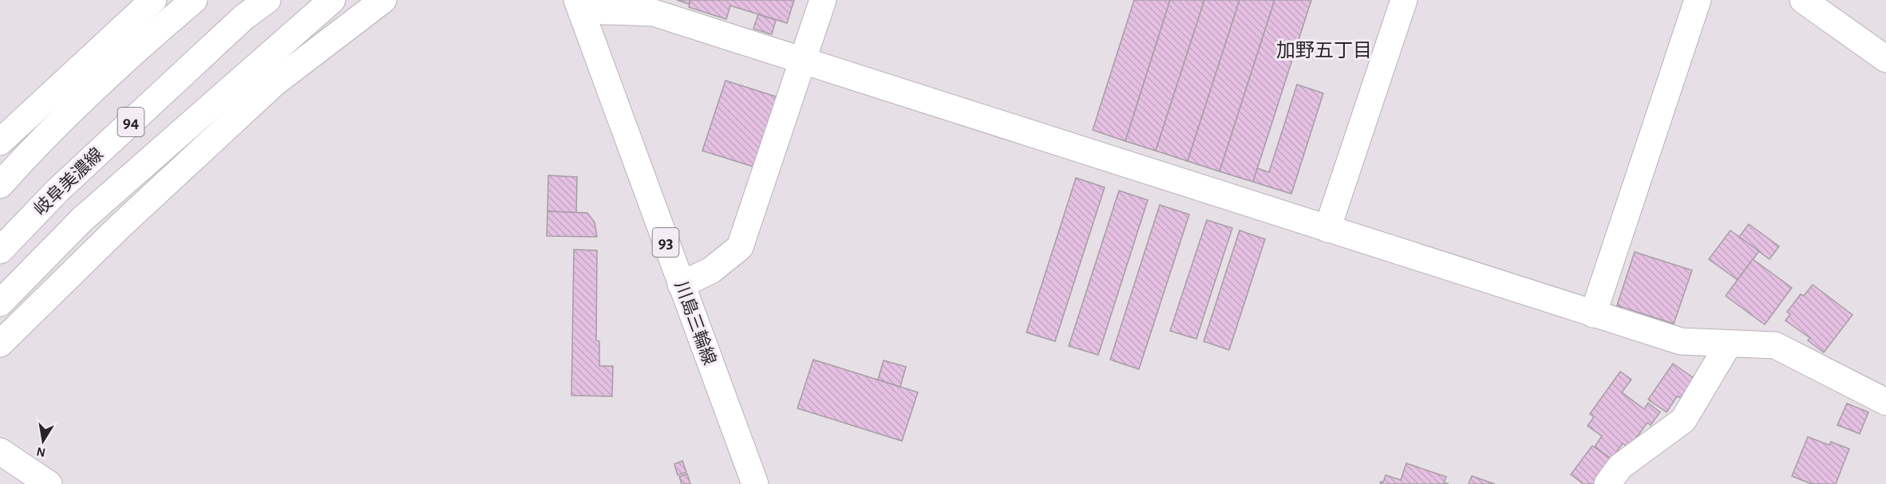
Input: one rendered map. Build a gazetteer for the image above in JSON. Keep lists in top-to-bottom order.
{
  "streets": {
    "street": [
      "94",
      "岐阜美濃線",
      "93",
      "川島三輪線"
    ]
  },
  "districts": ["加野五丁目"],
  "north": "bottom"
}
